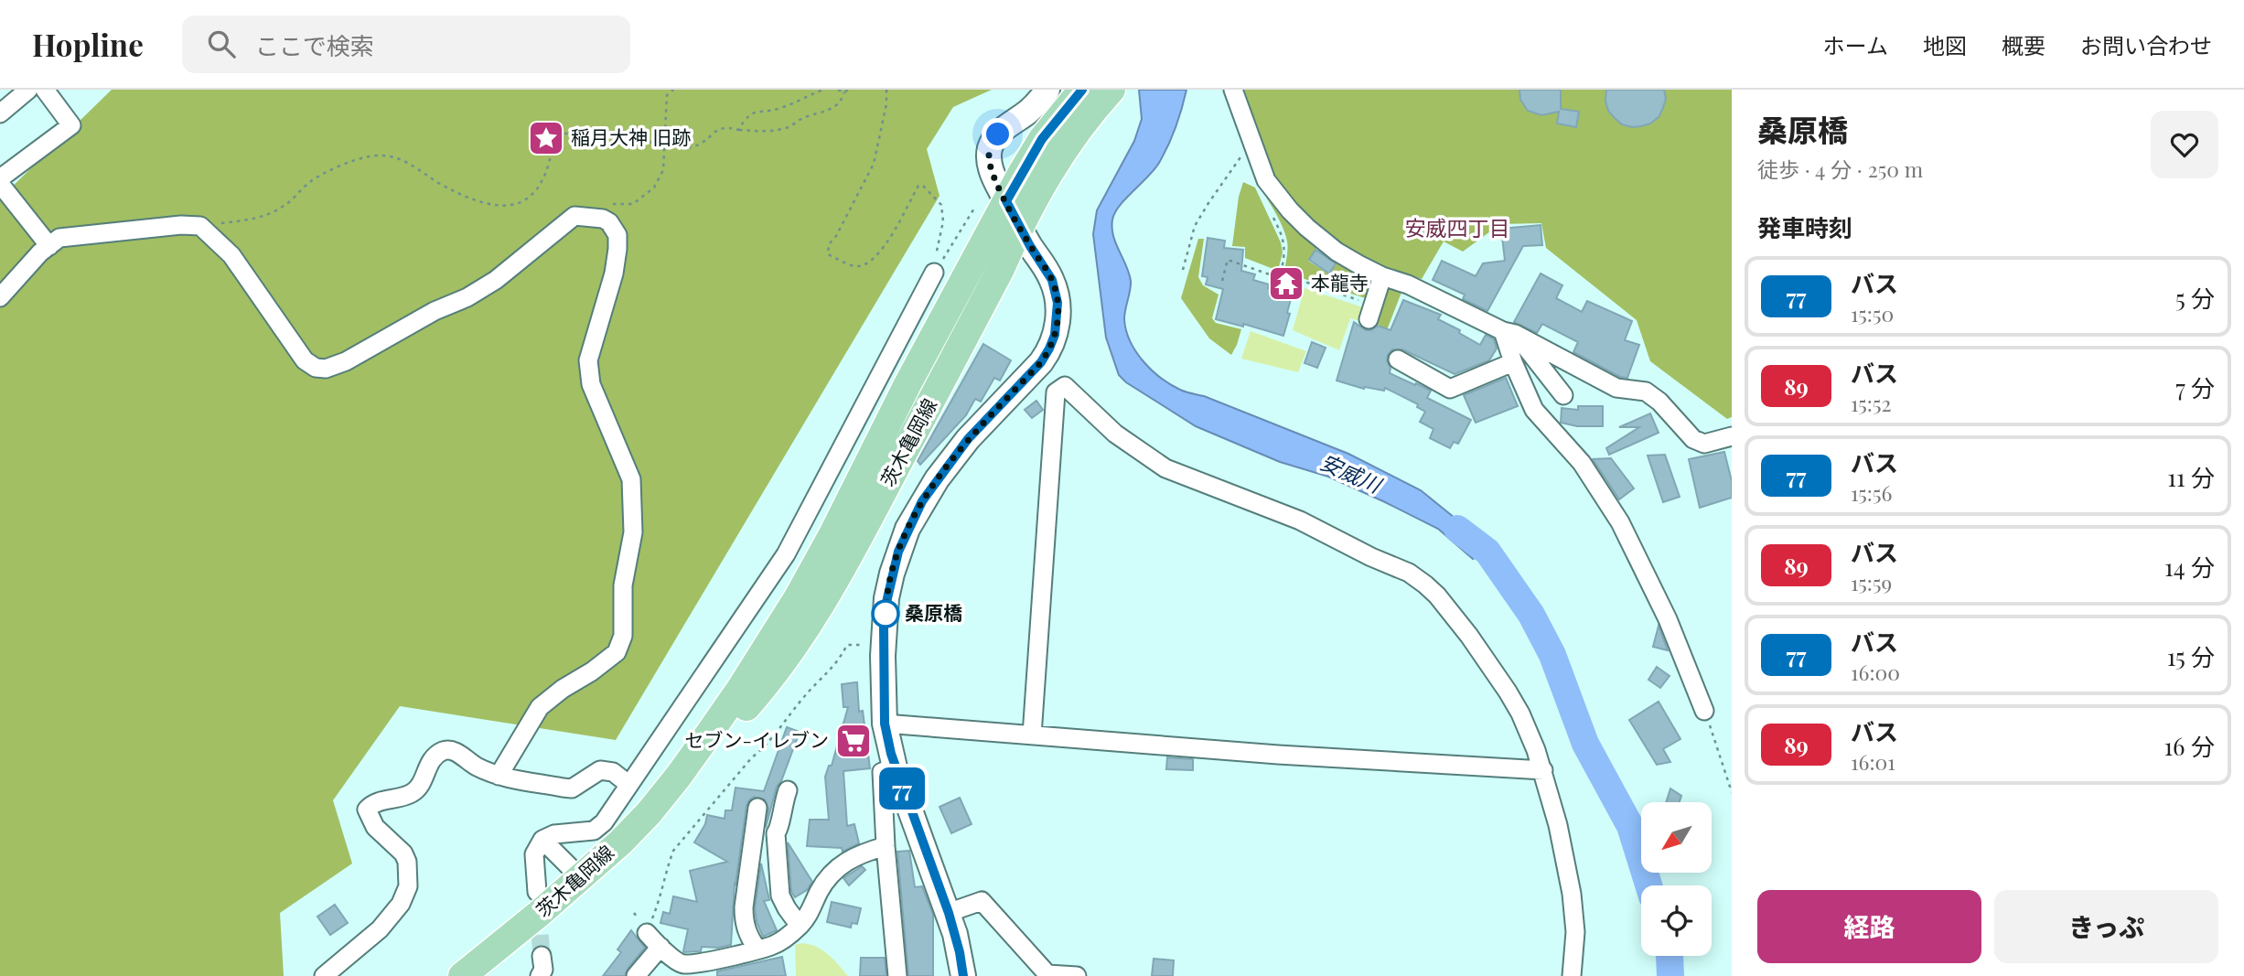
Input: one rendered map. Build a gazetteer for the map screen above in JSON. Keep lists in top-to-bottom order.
{
  "streets": {
    "main road": ["茨木亀岡線"]
  },
  "districts": ["安威四丁目"],
  "water": ["安威川"],
  "places": {
    "place": ["稲月大神 旧跡"],
    "temple": ["本龍寺"],
    "other": ["桑原橋"],
    "supermarket": ["セブン-イレブン"]
  },
  "lines": ["bus line 77"],
  "north": "bottom left",
  "page": {
    "header": "Hopline",
    "search": "ここで検索",
    "nav": [
      "ホーム",
      "地図",
      "概要",
      "お問い合わせ"
    ],
    "on_map": "77",
    "heading": [
      ["桑原橋", "徒歩 · 4 分 · 250 m"],
      "発車時刻"
    ],
    "list": [
      {
        "mark": "77",
        "name": "バス",
        "note": "15:50",
        "value": "5 分"
      },
      {
        "mark": "89",
        "name": "バス",
        "note": "15:52",
        "value": "7 分"
      },
      {
        "mark": "77",
        "name": "バス",
        "note": "15:56",
        "value": "11 分"
      },
      {
        "mark": "89",
        "name": "バス",
        "note": "15:59",
        "value": "14 分"
      },
      {
        "mark": "77",
        "name": "バス",
        "note": "16:00",
        "value": "15 分"
      },
      {
        "mark": "89",
        "name": "バス",
        "note": "16:01",
        "value": "16 分"
      }
    ],
    "buttons": ["経路", "きっぷ"]
  }
}
